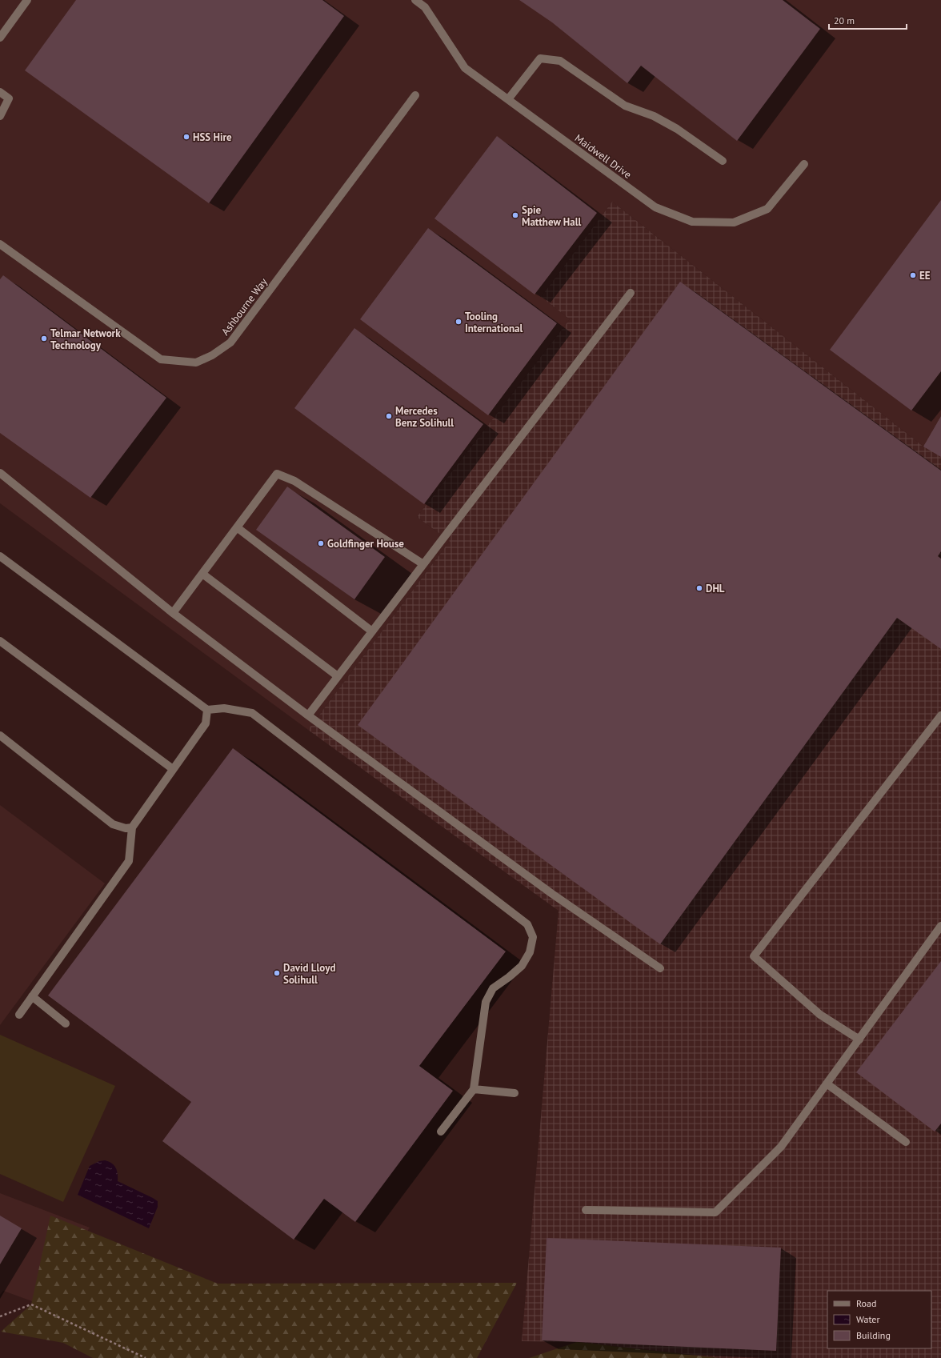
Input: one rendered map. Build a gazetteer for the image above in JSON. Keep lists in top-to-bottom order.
{
  "streets": {
    "lane": ["Maidwell Drive", "Ashbourne Way"]
  },
  "places": [
    "HSS Hire",
    "Spie Matthew Hall",
    "EE",
    "Tooling International",
    "Telmar Network Technology",
    "Mercedes Benz Solihull",
    "Goldfinger House",
    "DHL",
    "David Lloyd Solihull"
  ],
  "legend": ["Road", "Water", "Building"],
  "scale_bar": "20 m"
}
